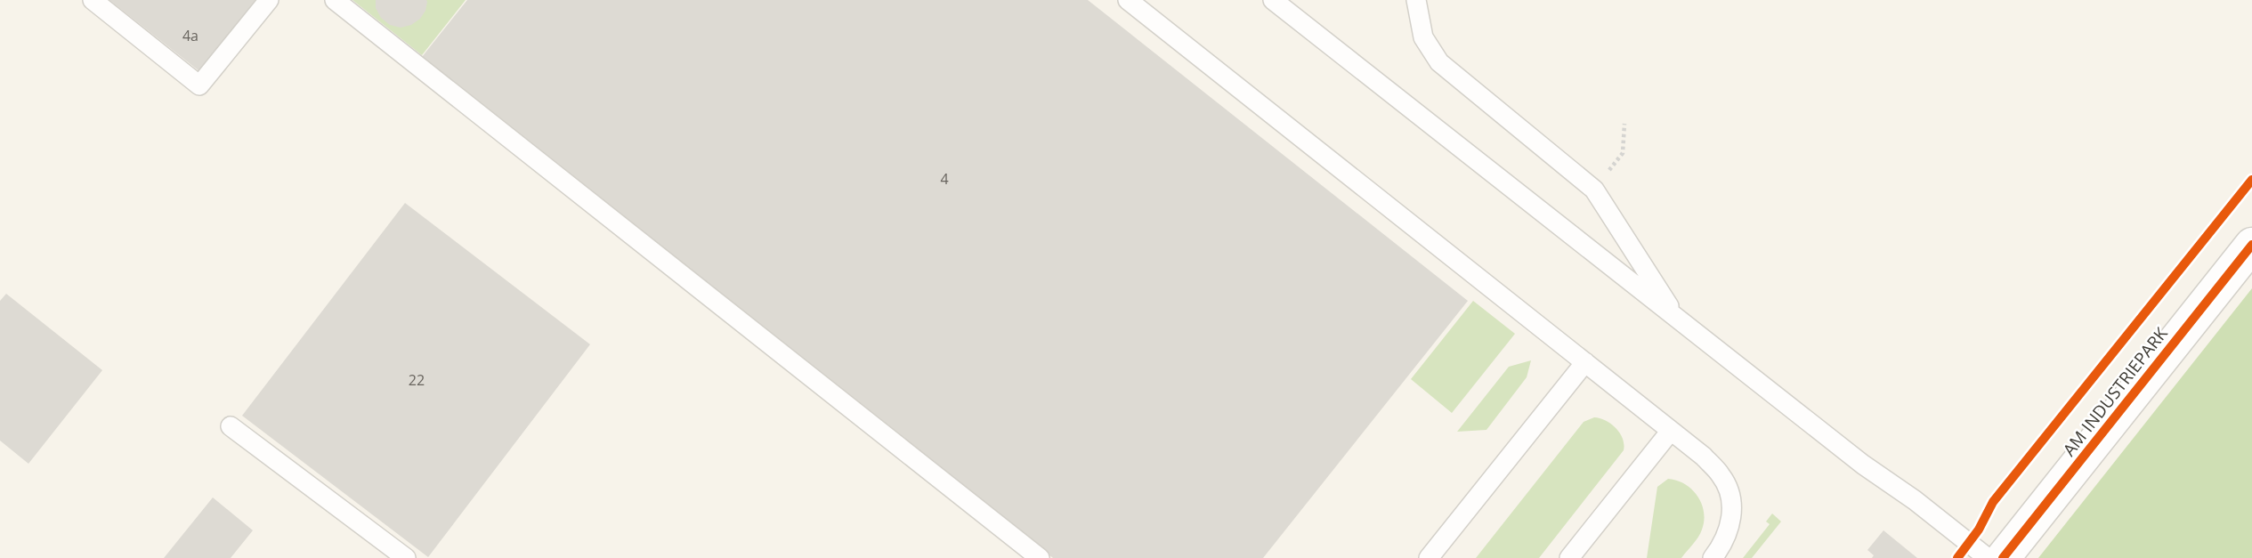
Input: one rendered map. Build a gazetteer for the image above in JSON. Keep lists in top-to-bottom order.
{
  "streets": {
    "street": ["AM INDUSTRIEPARK"]
  },
  "house_numbers": ["4a", "4", "22"]
}
